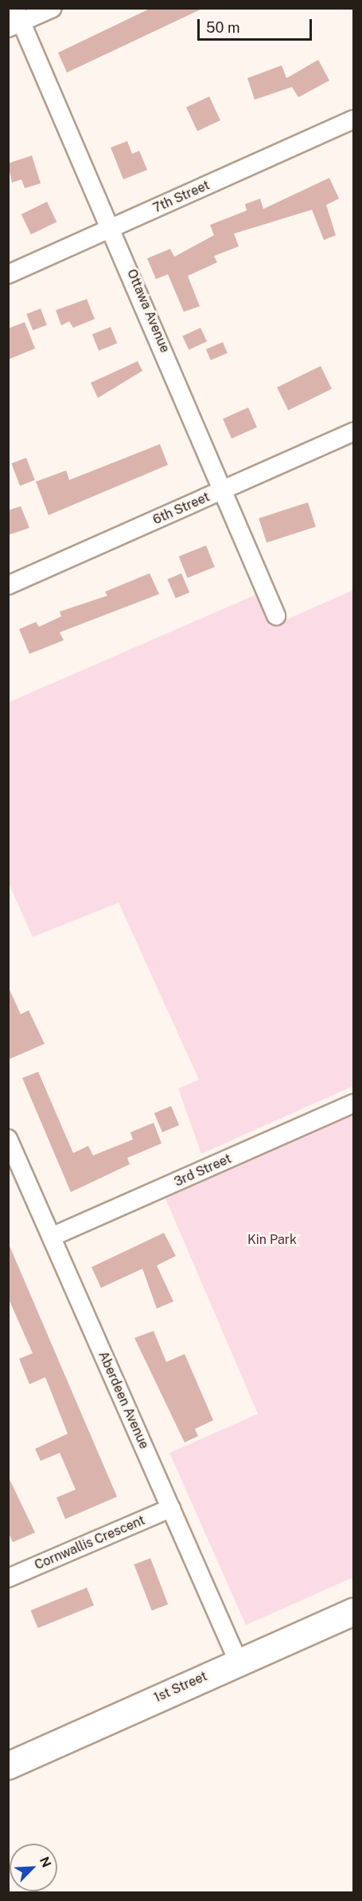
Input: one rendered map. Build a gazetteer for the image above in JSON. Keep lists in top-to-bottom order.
{
  "streets": {
    "street": [
      "7th Street",
      "Ottawa Avenue",
      "6th Street",
      "3rd Street",
      "Aberdeen Avenue",
      "Cornwallis Crescent",
      "1st Street"
    ]
  },
  "crossings": [
    ["7th Street", "Ottawa Avenue"],
    ["Ottawa Avenue", "6th Street"],
    ["3rd Street", "Aberdeen Avenue"],
    ["Aberdeen Avenue", "Cornwallis Crescent"],
    ["Aberdeen Avenue", "1st Street"]
  ],
  "parks": ["Kin Park"],
  "scale_bar": "50 m",
  "north": "top right"
}
